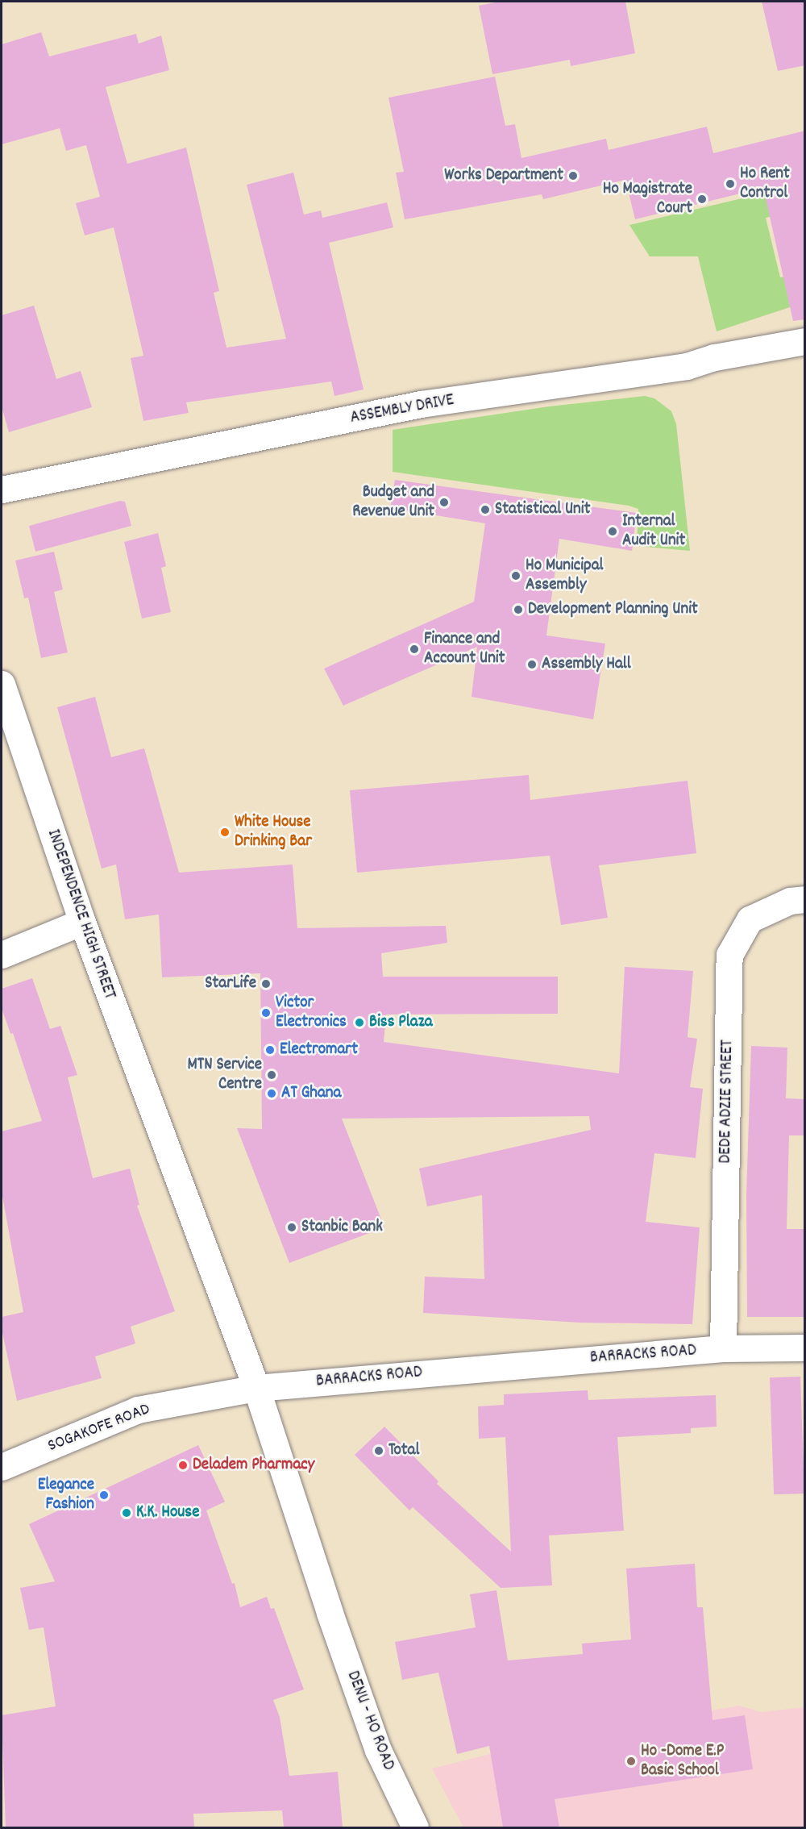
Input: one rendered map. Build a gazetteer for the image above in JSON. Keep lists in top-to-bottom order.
{
  "streets": {
    "street": [
      "ASSEMBLY DRIVE",
      "INDEPENDENCE HIGH STREET",
      "DEDE ADZIE STREET",
      "BARRACKS ROAD",
      "SOGAKOFE ROAD",
      "DENU - HO ROAD"
    ]
  },
  "crossings": [
    ["INDEPENDENCE HIGH STREET", "BARRACKS ROAD"],
    ["INDEPENDENCE HIGH STREET", "SOGAKOFE ROAD"],
    ["INDEPENDENCE HIGH STREET", "DENU - HO ROAD"],
    ["DEDE ADZIE STREET", "BARRACKS ROAD"],
    ["BARRACKS ROAD", "SOGAKOFE ROAD"],
    ["BARRACKS ROAD", "DENU - HO ROAD"],
    ["SOGAKOFE ROAD", "DENU - HO ROAD"]
  ],
  "places": [
    "Works Department",
    "Ho Rent Control",
    "Ho Magistrate Court",
    "Budget and Revenue Unit",
    "Statistical Unit",
    "Internal Audit Unit",
    "Ho Municipal Assembly",
    "Development Planning Unit",
    "Finance and Account Unit",
    "Assembly Hall",
    "White House Drinking Bar",
    "StarLife",
    "Victor Electronics",
    "Biss Plaza",
    "Electromart",
    "MTN Service Centre",
    "AT Ghana",
    "Stanbic Bank",
    "Total",
    "Deladem Pharmacy",
    "Elegance Fashion",
    "K.K. House",
    "Ho -Dome E.P Basic School"
  ]
}
